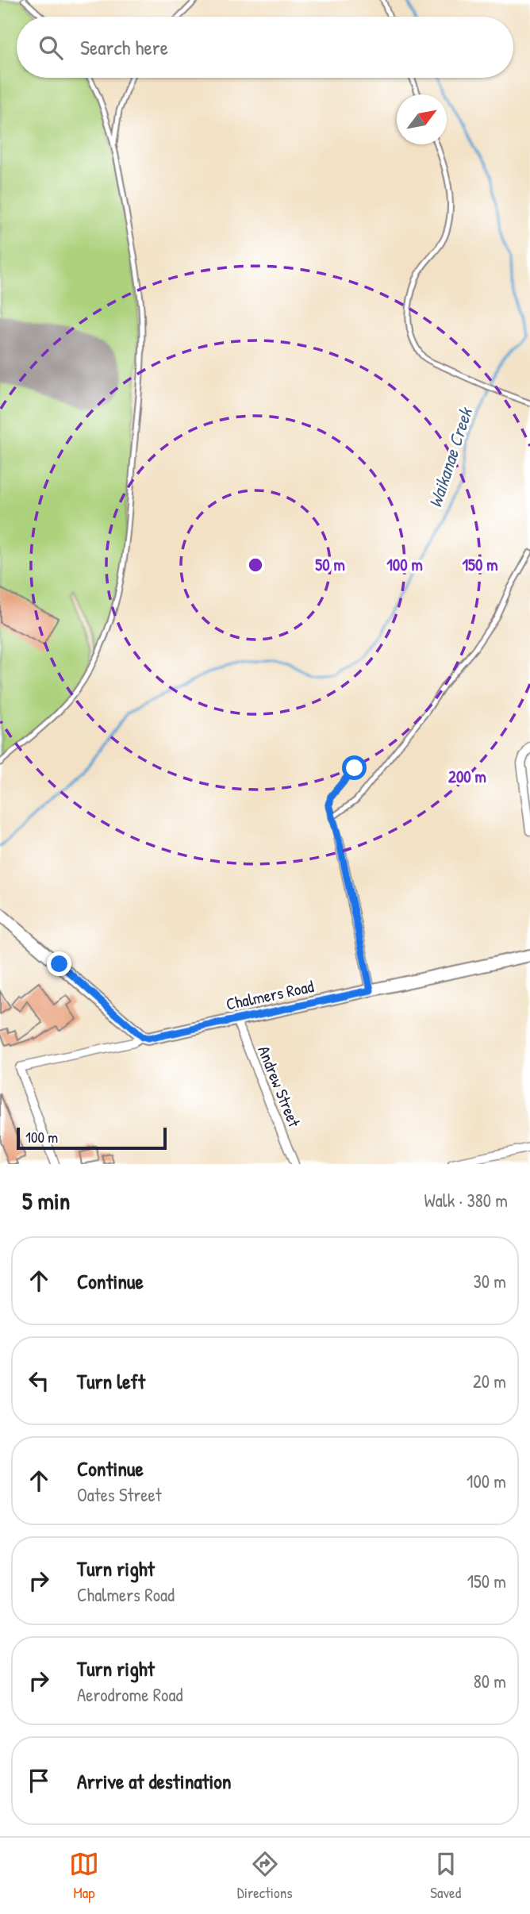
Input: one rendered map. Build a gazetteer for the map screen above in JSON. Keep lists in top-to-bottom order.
{
  "streets": {
    "street": ["Chalmers Road", "Andrew Street"]
  },
  "crossings": [
    ["Chalmers Road", "Andrew Street"]
  ],
  "water": ["Waikanae Creek"],
  "scale_bar": "100 m",
  "north": "top right",
  "page": {
    "search": "Search here",
    "scale": "100 m",
    "heading": ["5 min", "Walk · 380 m"],
    "list": [
      ["Continue", "30 m"],
      ["Turn left", "20 m"],
      ["Continue", "Oates Street", "100 m"],
      ["Turn right", "Chalmers Road", "150 m"],
      ["Turn right", "Aerodrome Road", "80 m"],
      "Arrive at destination"
    ],
    "nav": ["Map", "Directions", "Saved"]
  },
  "rings": [
    "50 m",
    "100 m",
    "150 m",
    "200 m"
  ]
}
